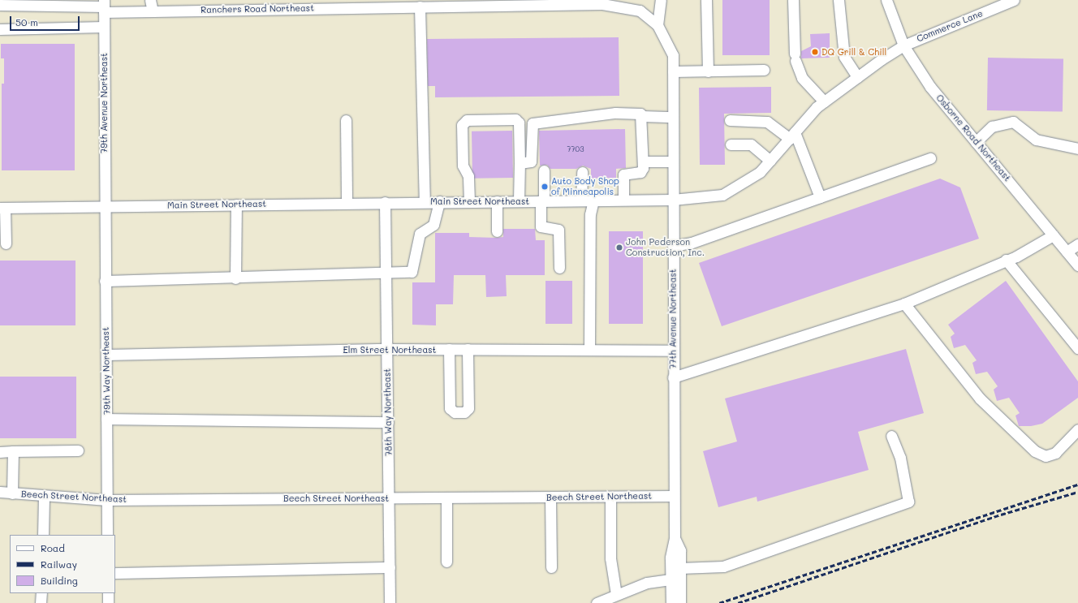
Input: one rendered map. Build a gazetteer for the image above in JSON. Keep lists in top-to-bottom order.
{
  "streets": {
    "street": [
      "Ranchers Road Northeast",
      "Commerce Lane",
      "79th Avenue Northeast",
      "Osborne Road Northeast",
      "Main Street Northeast",
      "77th Avenue Northeast",
      "Elm Street Northeast",
      "79th Way Northeast",
      "78th Way Northeast",
      "Beech Street Northeast"
    ]
  },
  "crossings": [
    ["Ranchers Road Northeast", "79th Avenue Northeast"],
    ["Ranchers Road Northeast", "77th Avenue Northeast"],
    ["Commerce Lane", "Osborne Road Northeast"],
    ["Commerce Lane", "Main Street Northeast"],
    ["79th Avenue Northeast", "Main Street Northeast"],
    ["79th Avenue Northeast", "79th Way Northeast"],
    ["Osborne Road Northeast", "Main Street Northeast"],
    ["Main Street Northeast", "77th Avenue Northeast"],
    ["Main Street Northeast", "79th Way Northeast"],
    ["Main Street Northeast", "78th Way Northeast"],
    ["77th Avenue Northeast", "Elm Street Northeast"],
    ["77th Avenue Northeast", "Beech Street Northeast"],
    ["Elm Street Northeast", "79th Way Northeast"],
    ["Elm Street Northeast", "78th Way Northeast"],
    ["79th Way Northeast", "Beech Street Northeast"],
    ["78th Way Northeast", "Beech Street Northeast"]
  ],
  "places": ["DQ Grill & Chill", "Auto Body Shop of Minneapolis", "John Pederson Construction, Inc."],
  "house_numbers": ["7703"],
  "legend": ["Road", "Railway", "Building"],
  "scale_bar": "50 m"
}
